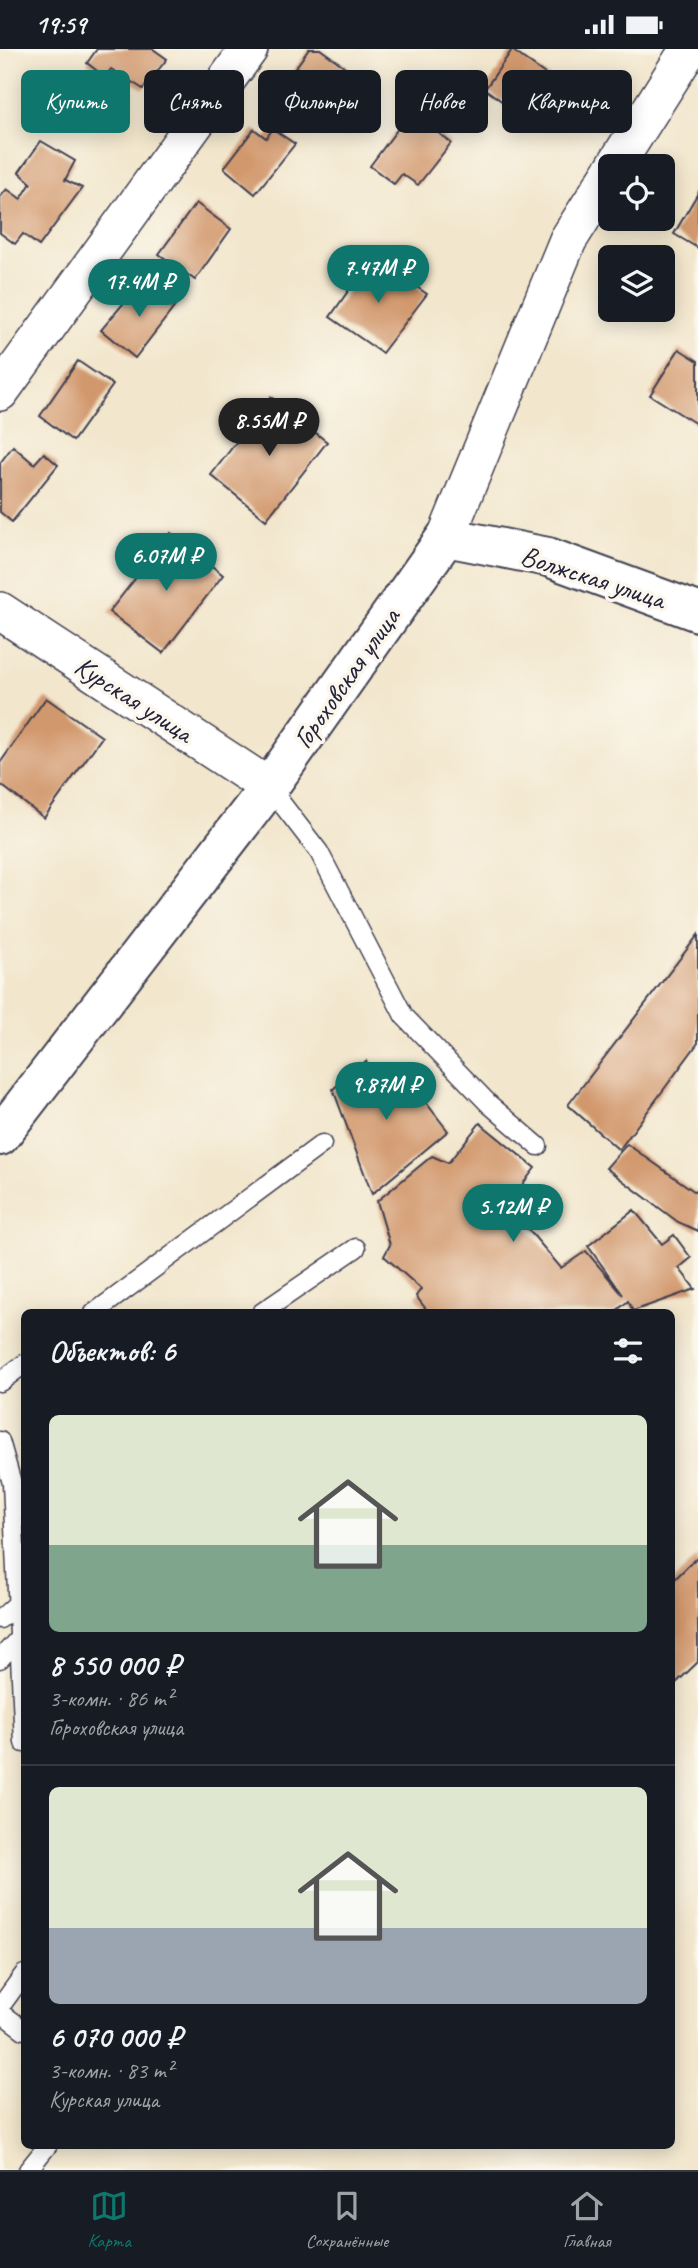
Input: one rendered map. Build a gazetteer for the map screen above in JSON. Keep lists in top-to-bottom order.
{
  "streets": {
    "street": ["Волжская улица", "Гороховская улица", "Курская улица"]
  },
  "crossings": [
    ["Волжская улица", "Гороховская улица"],
    ["Гороховская улица", "Курская улица"]
  ],
  "page": {
    "status": "19:59",
    "chip": [
      "Купить",
      "Снять",
      "Фильтры",
      "Новое",
      "Квартира"
    ],
    "price": [
      "7.47M ₽",
      "17.4M ₽",
      "8.55M ₽",
      "6.07M ₽",
      "9.87M ₽",
      "5.12M ₽"
    ],
    "heading": "Объектов: 6",
    "list": [
      {
        "name": "8 550 000 ₽",
        "note": "3-комн. · 86 m² · Гороховская улица"
      },
      {
        "name": "6 070 000 ₽",
        "note": "3-комн. · 83 m² · Курская улица"
      }
    ],
    "tabs": ["Карта", "Сохранённые", "Главная"]
  }
}
